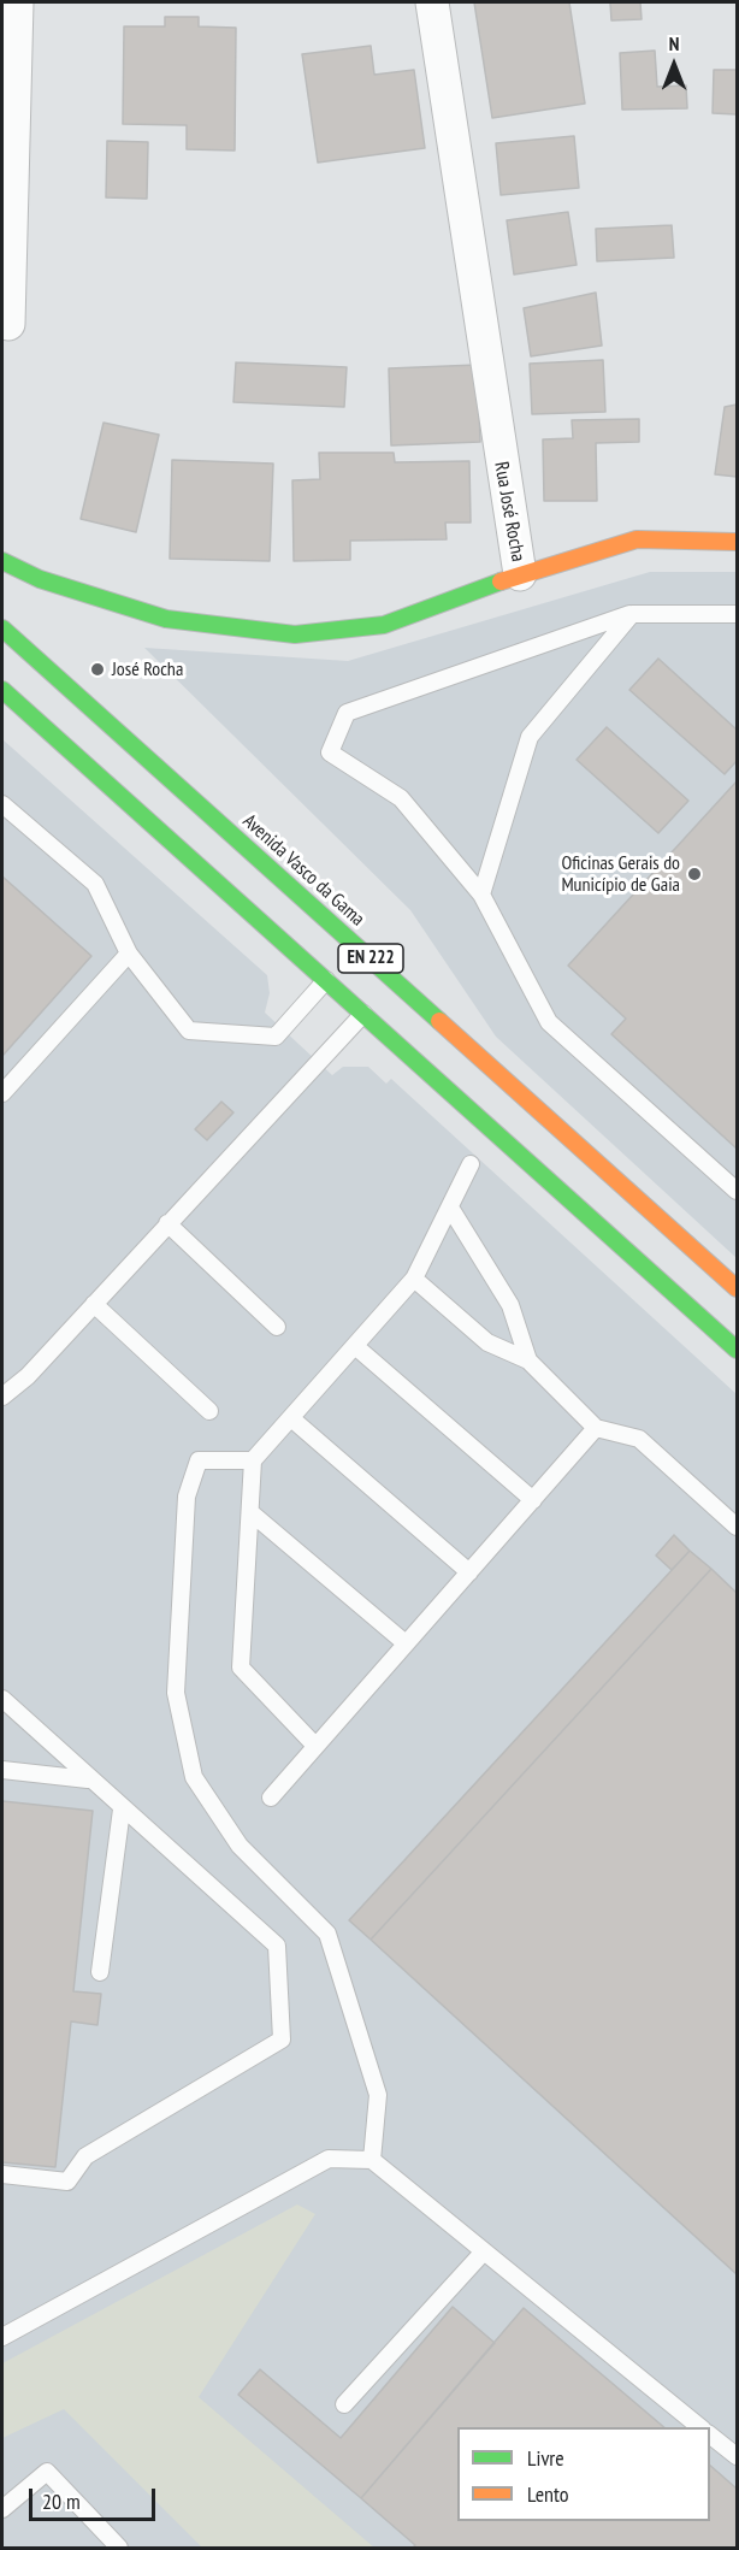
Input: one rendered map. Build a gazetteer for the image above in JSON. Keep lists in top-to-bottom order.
{
  "streets": {
    "main road": ["Rua José Rocha", "Avenida Vasco da Gama", "EN 222"]
  },
  "places": ["José Rocha", "Oficinas Gerais do Município de Gaia"],
  "legend": ["Livre", "Lento"],
  "scale_bar": "20 m",
  "north": "top"
}
